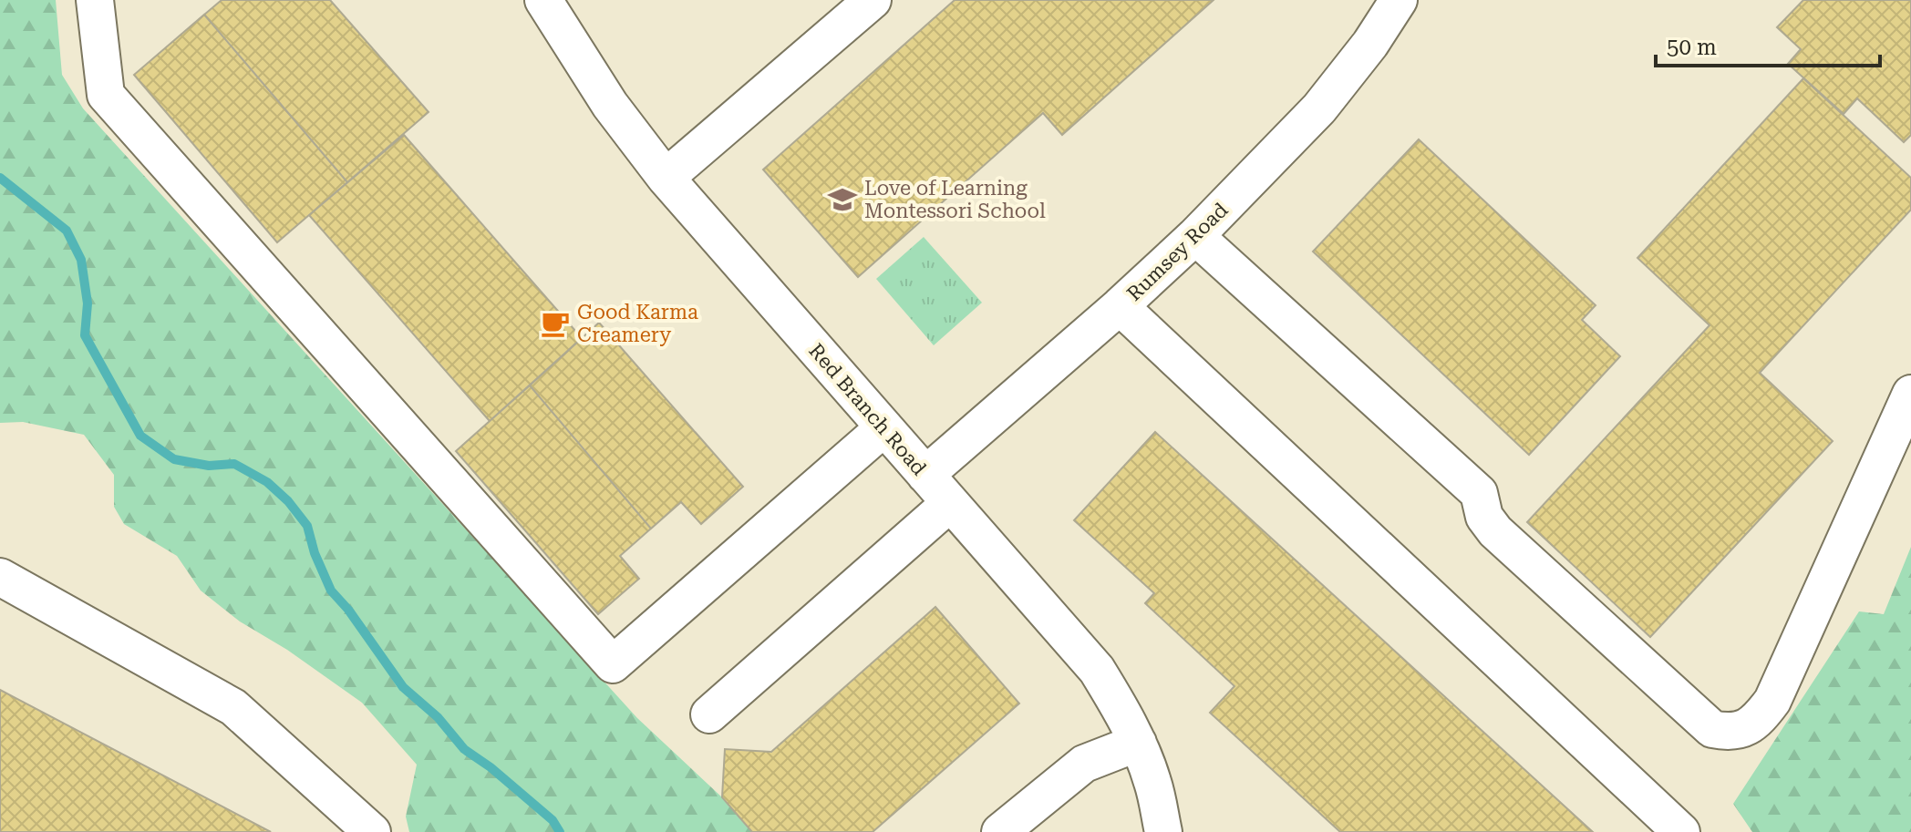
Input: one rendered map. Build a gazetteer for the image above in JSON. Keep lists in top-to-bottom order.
{
  "streets": {
    "street": ["Rumsey Road", "Red Branch Road"]
  },
  "crossings": [
    ["Rumsey Road", "Red Branch Road"]
  ],
  "places": {
    "school or university": ["Love of Learning Montessori School"],
    "cafe": ["Good Karma Creamery"]
  },
  "scale_bar": "50 m"
}
